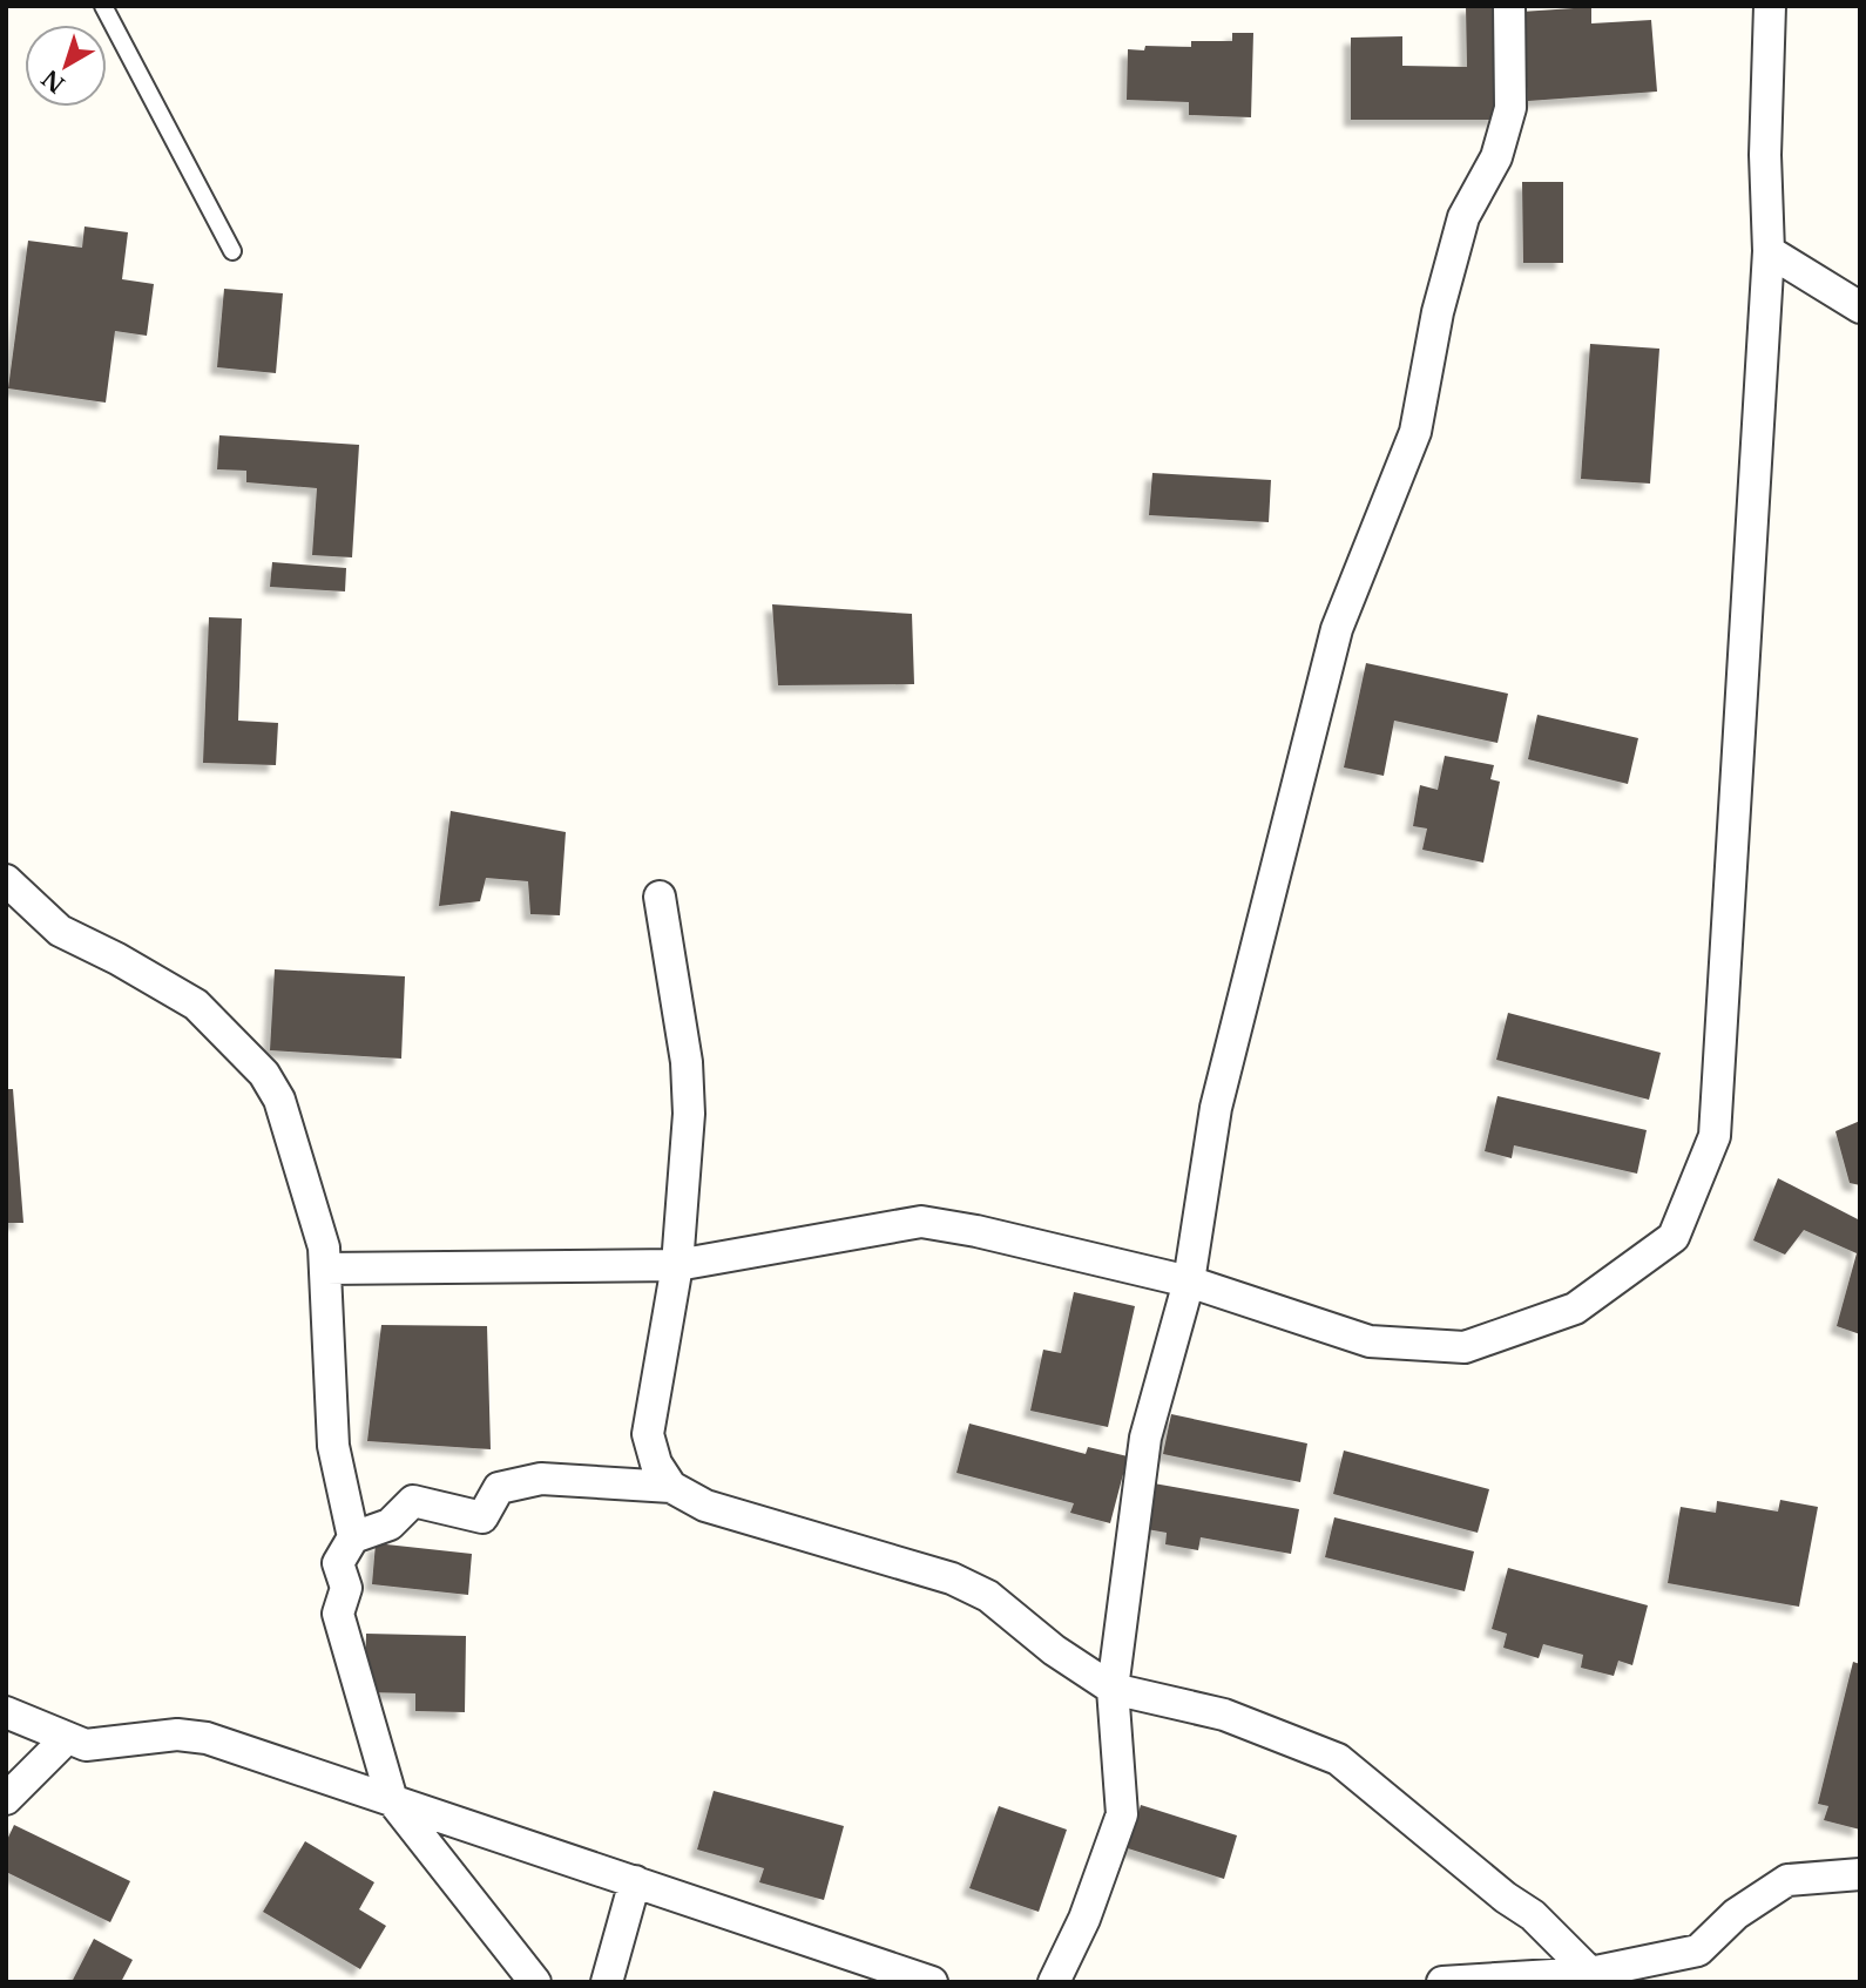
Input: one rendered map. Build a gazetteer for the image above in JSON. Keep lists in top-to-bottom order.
{
  "north": "bottom left"
}
